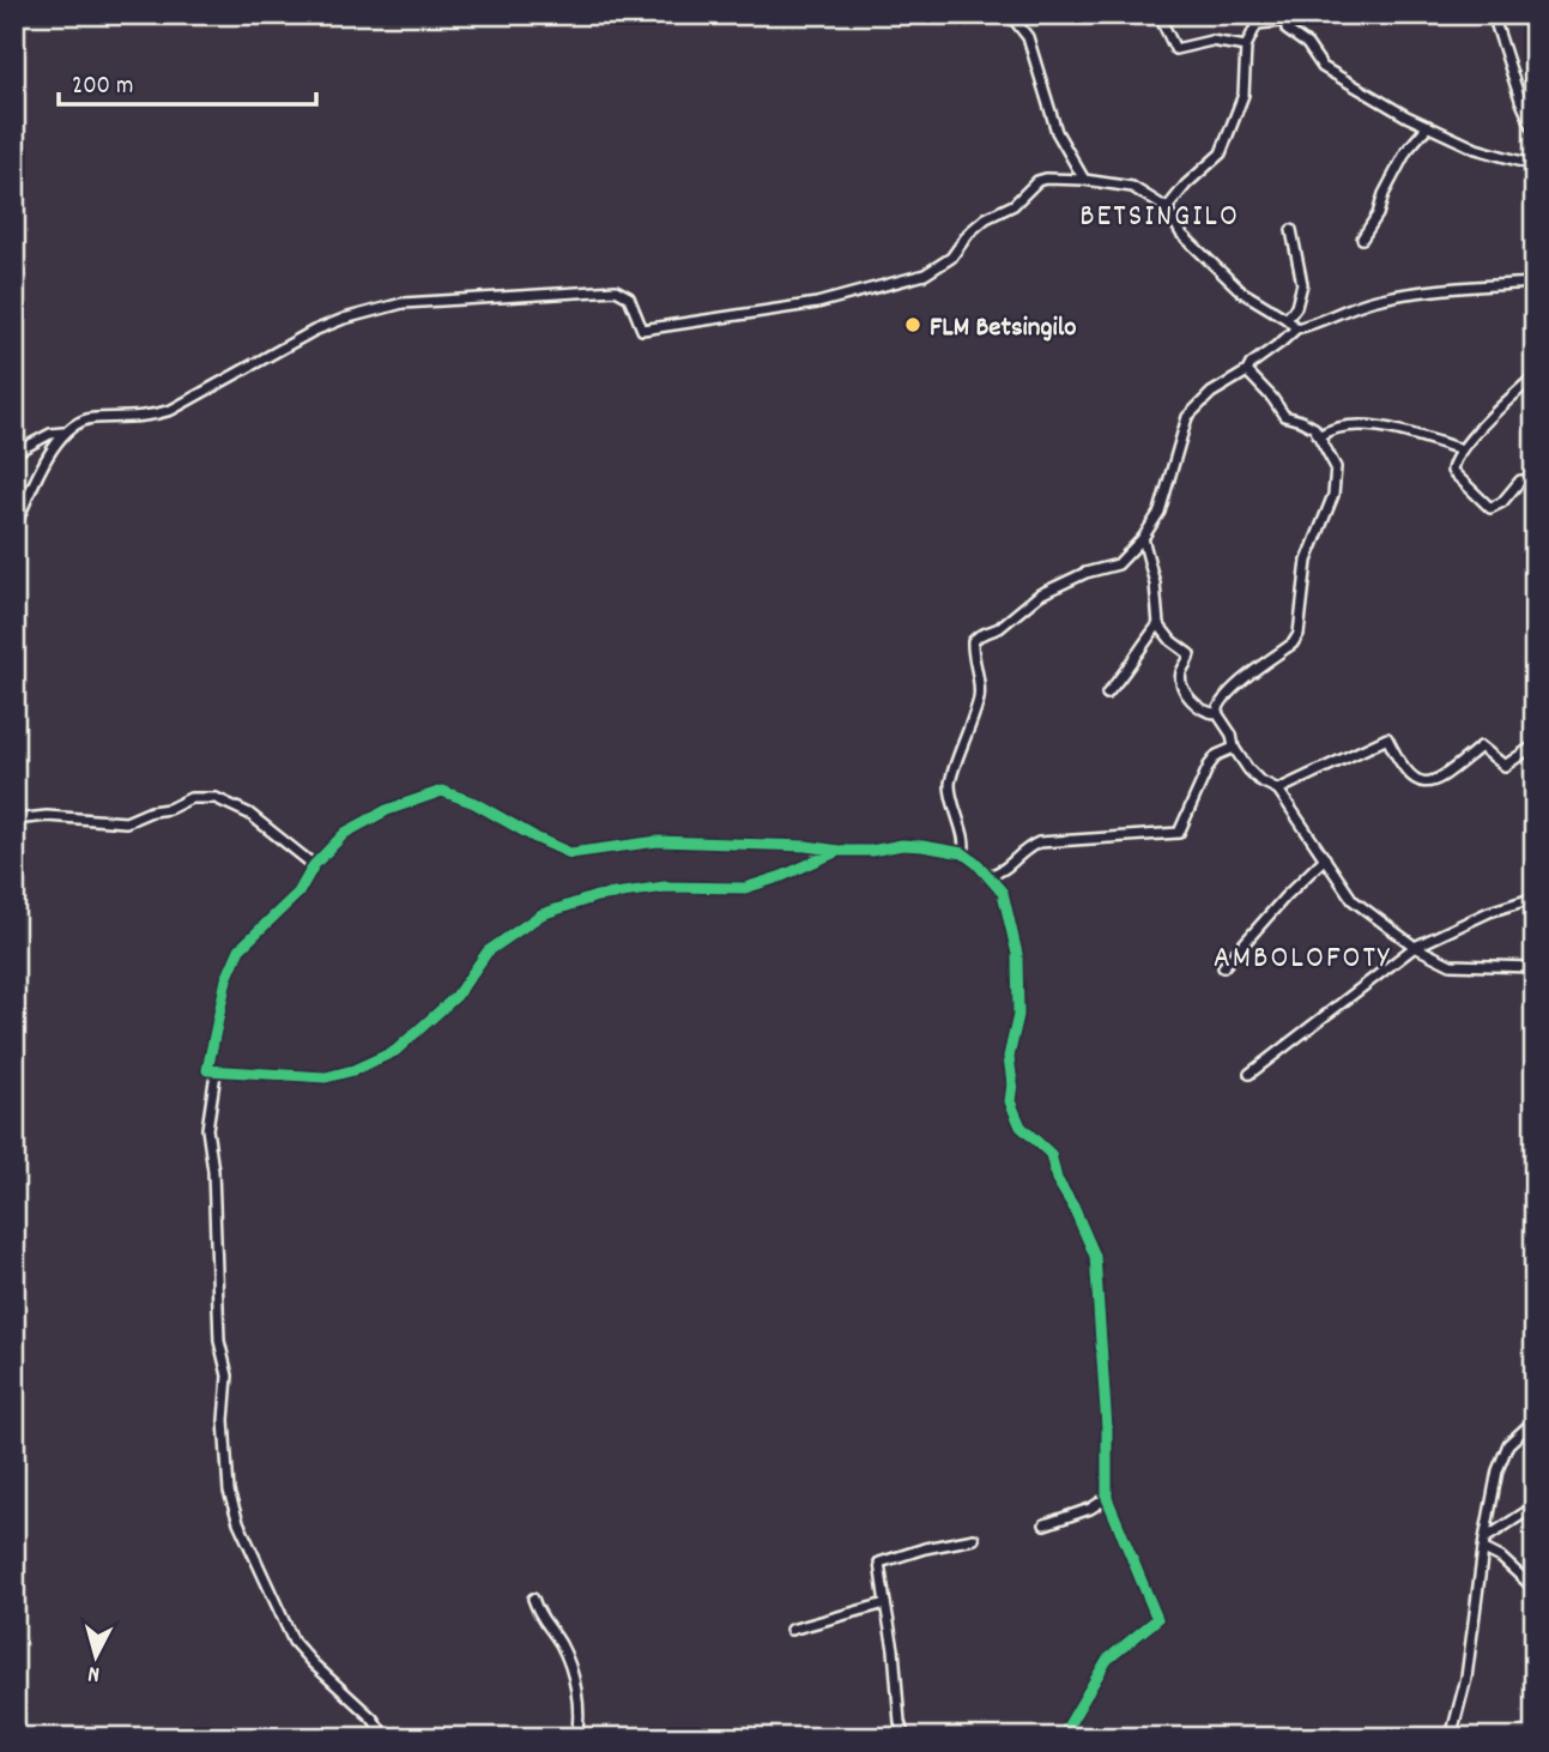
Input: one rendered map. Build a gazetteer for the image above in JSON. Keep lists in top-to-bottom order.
{
  "districts": ["BETSINGILO", "AMBOLOFOTY"],
  "places": ["FLM Betsingilo"],
  "scale_bar": "200 m",
  "north": "bottom"
}
